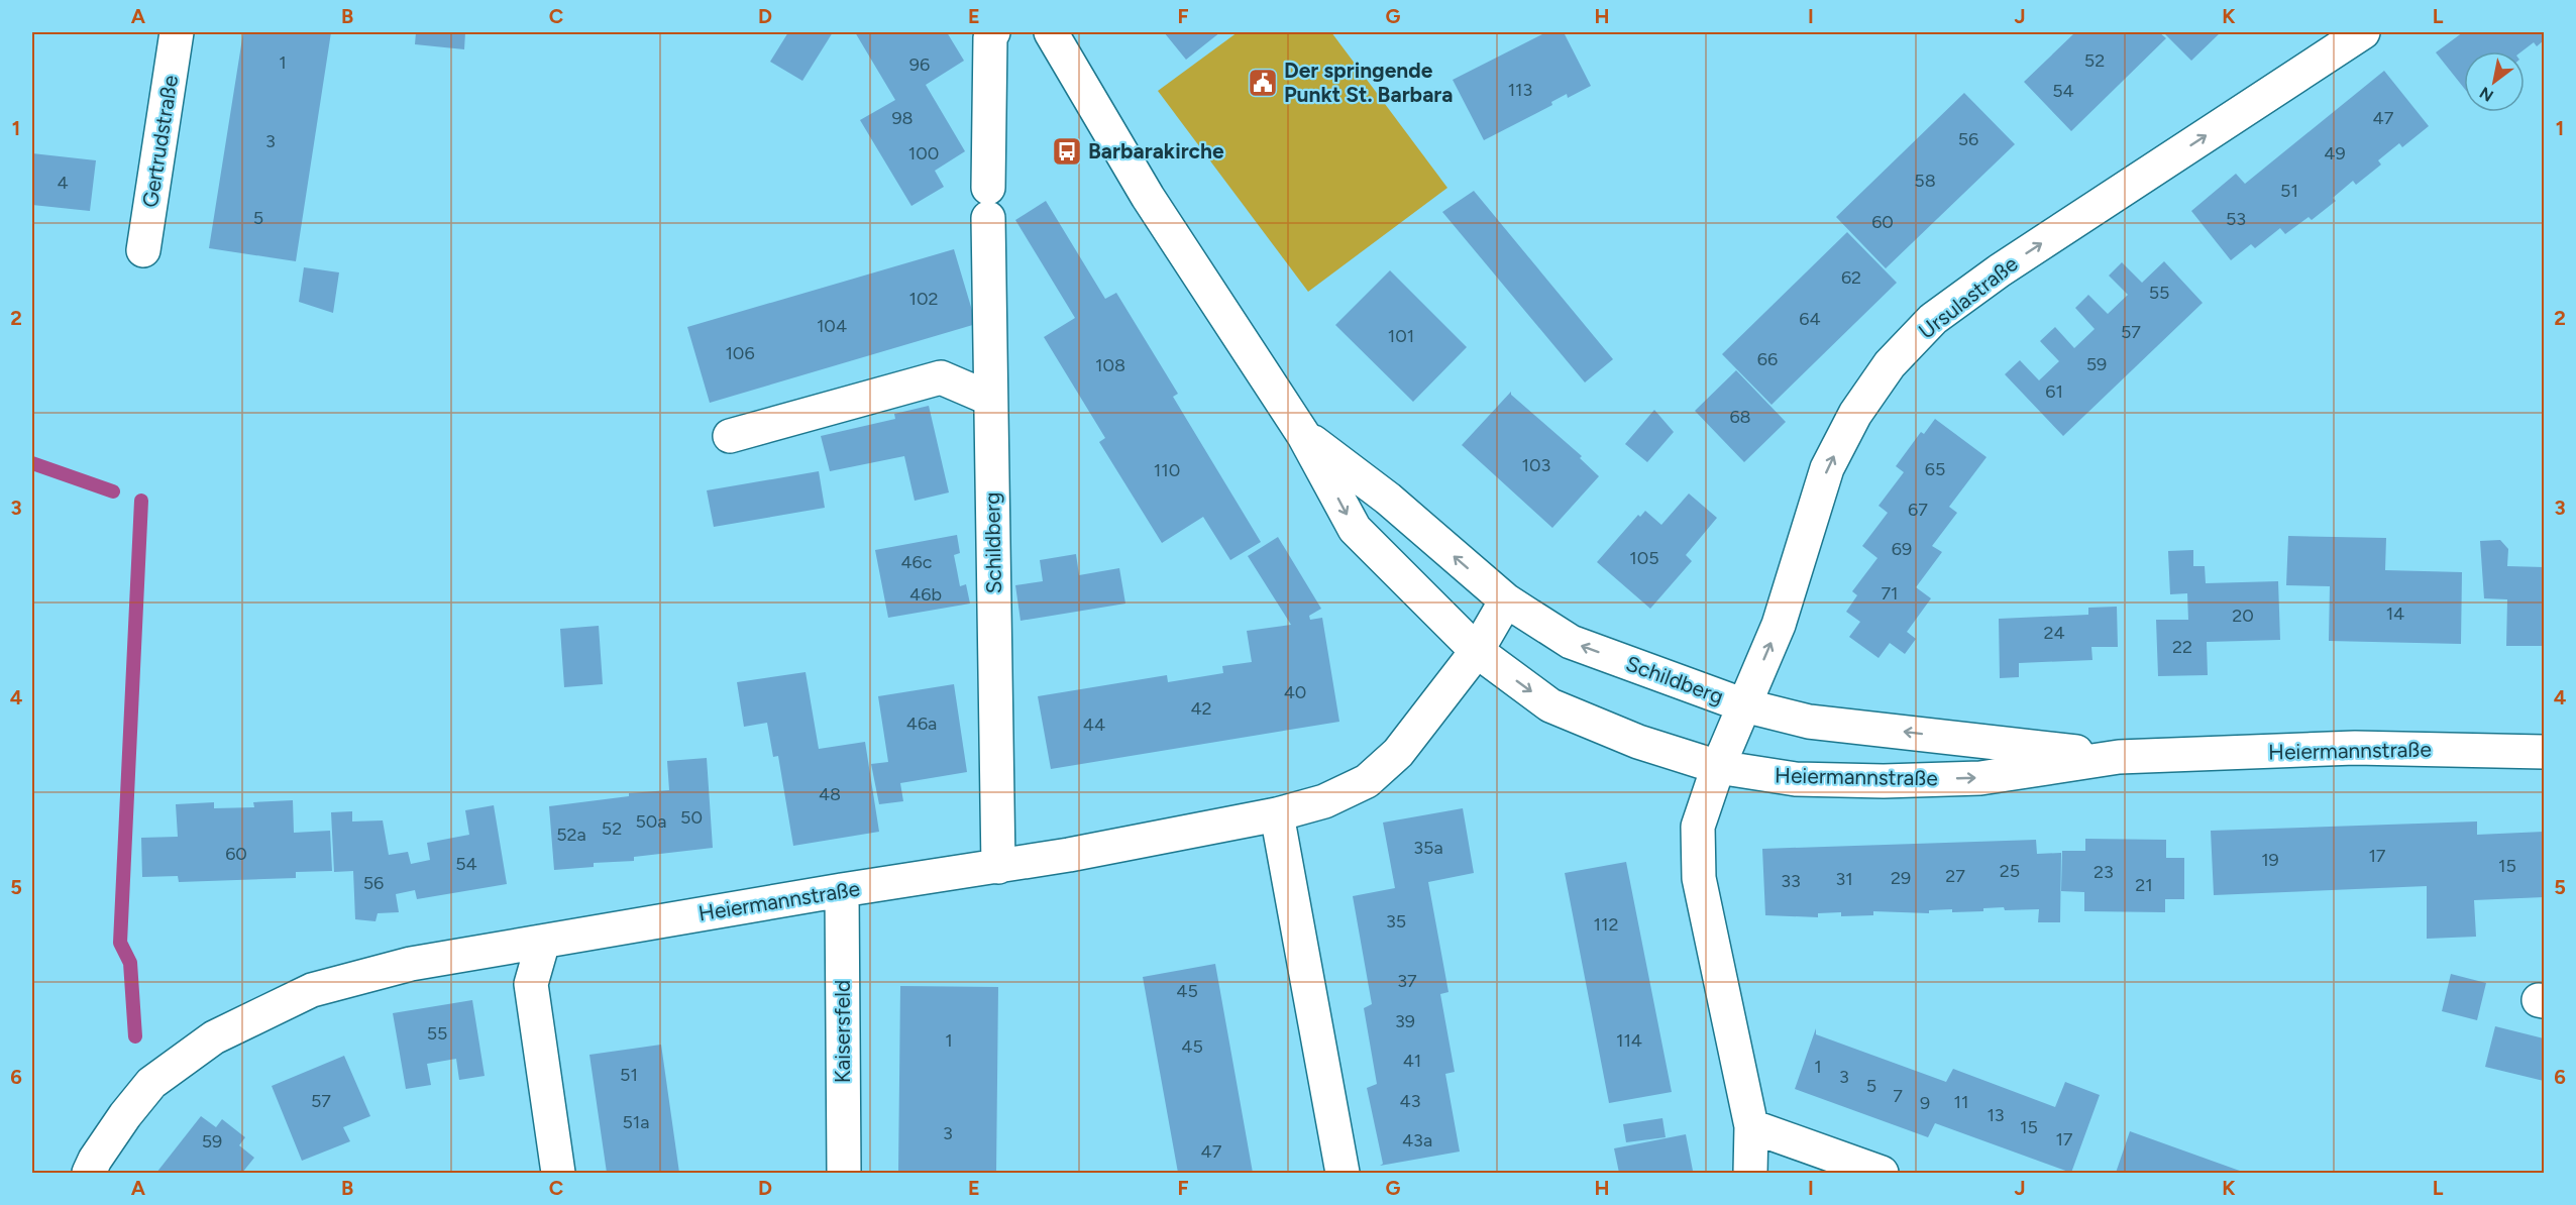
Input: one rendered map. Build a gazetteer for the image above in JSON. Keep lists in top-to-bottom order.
{
  "streets": {
    "street": [
      "Gertrudstraße",
      "Ursulastraße",
      "Schildberg",
      "Heiermannstraße",
      "Kaisersfeld"
    ]
  },
  "crossings": [
    ["Ursulastraße", "Schildberg"],
    ["Ursulastraße", "Heiermannstraße"],
    ["Schildberg", "Heiermannstraße"],
    ["Heiermannstraße", "Kaisersfeld"]
  ],
  "one_way": ["Ursulastraße"],
  "places": {
    "public building": ["Der springende Punkt St. Barbara"],
    "bus stop": ["Barbarakirche"]
  },
  "house_numbers": [
    "52",
    "1",
    "96",
    "113",
    "54",
    "98",
    "47",
    "56",
    "3",
    "100",
    "49",
    "58",
    "4",
    "51",
    "5",
    "53",
    "60",
    "62",
    "55",
    "102",
    "64",
    "104",
    "57",
    "101",
    "106",
    "66",
    "59",
    "108",
    "61",
    "68",
    "103",
    "65",
    "110",
    "67",
    "69",
    "105",
    "46c",
    "71",
    "46b",
    "14",
    "20",
    "24",
    "22",
    "40",
    "42",
    "46a",
    "44",
    "48",
    "50",
    "50a",
    "52",
    "52a",
    "35a",
    "60",
    "17",
    "19",
    "54",
    "15",
    "25",
    "23",
    "27",
    "29",
    "31",
    "33",
    "56",
    "21",
    "35",
    "112",
    "37",
    "45",
    "39",
    "55",
    "1",
    "114",
    "45",
    "41",
    "1",
    "51",
    "3",
    "5",
    "7",
    "57",
    "43",
    "11",
    "9",
    "13",
    "51a",
    "15",
    "3",
    "17",
    "43a",
    "59",
    "47"
  ],
  "north": "bottom left",
  "grid": {
    "columns": [
      "A",
      "B",
      "C",
      "D",
      "E",
      "F",
      "G",
      "H",
      "I",
      "J",
      "K",
      "L"
    ],
    "rows": [
      "1",
      "2",
      "3",
      "4",
      "5",
      "6"
    ]
  }
}
